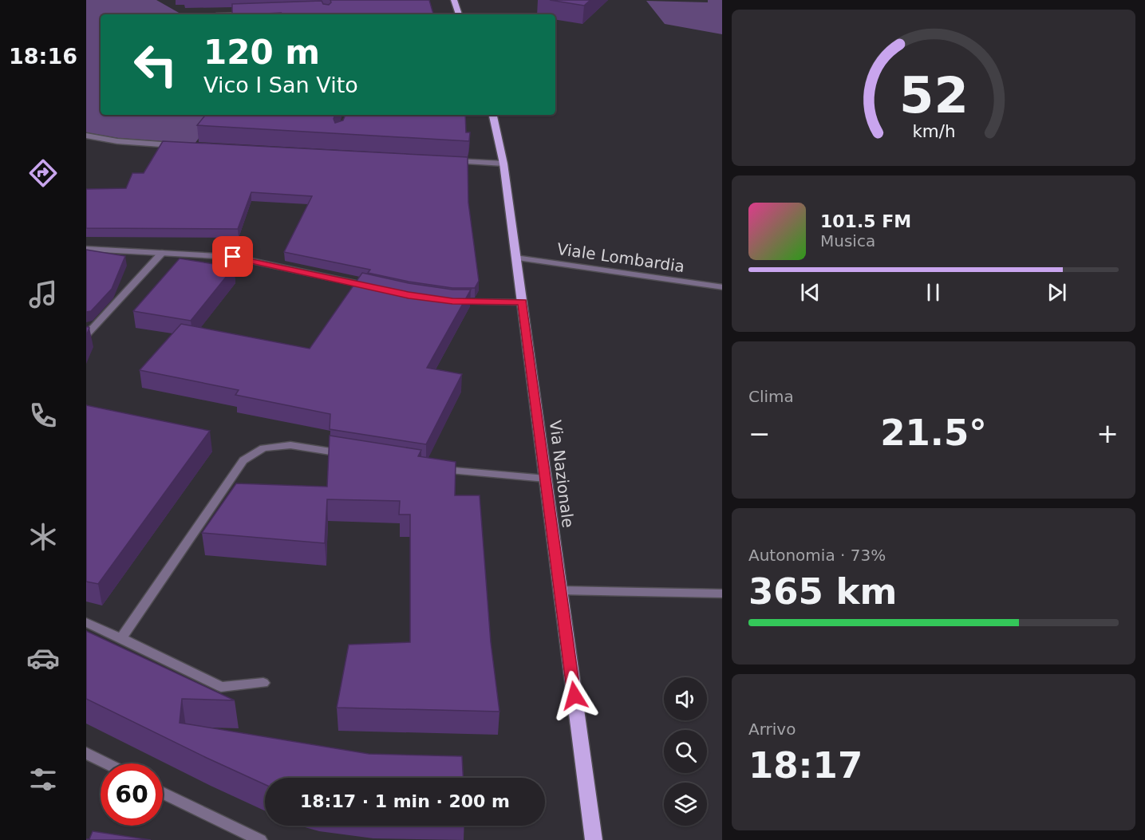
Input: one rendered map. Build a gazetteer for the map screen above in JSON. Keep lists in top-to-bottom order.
{
  "streets": {
    "main road": ["Via Nazionale"],
    "street": ["Viale Lombardia"]
  },
  "crossings": [
    ["Viale Lombardia", "Via Nazionale"]
  ],
  "page": {
    "tabs": "18:16",
    "turn": ["120 m", "Vico I San Vito"],
    "song": ["101.5 FM", "Musica"],
    "tile": [
      "Clima",
      ["Autonomia · 73%", "365 km"],
      ["Arrivo", "18:17"]
    ],
    "heat": ["−", "21.5°", "+"],
    "limit": "60",
    "trip": "18:17 · 1 min · 200 m",
    "gauge": ["52", "km/h"]
  }
}
